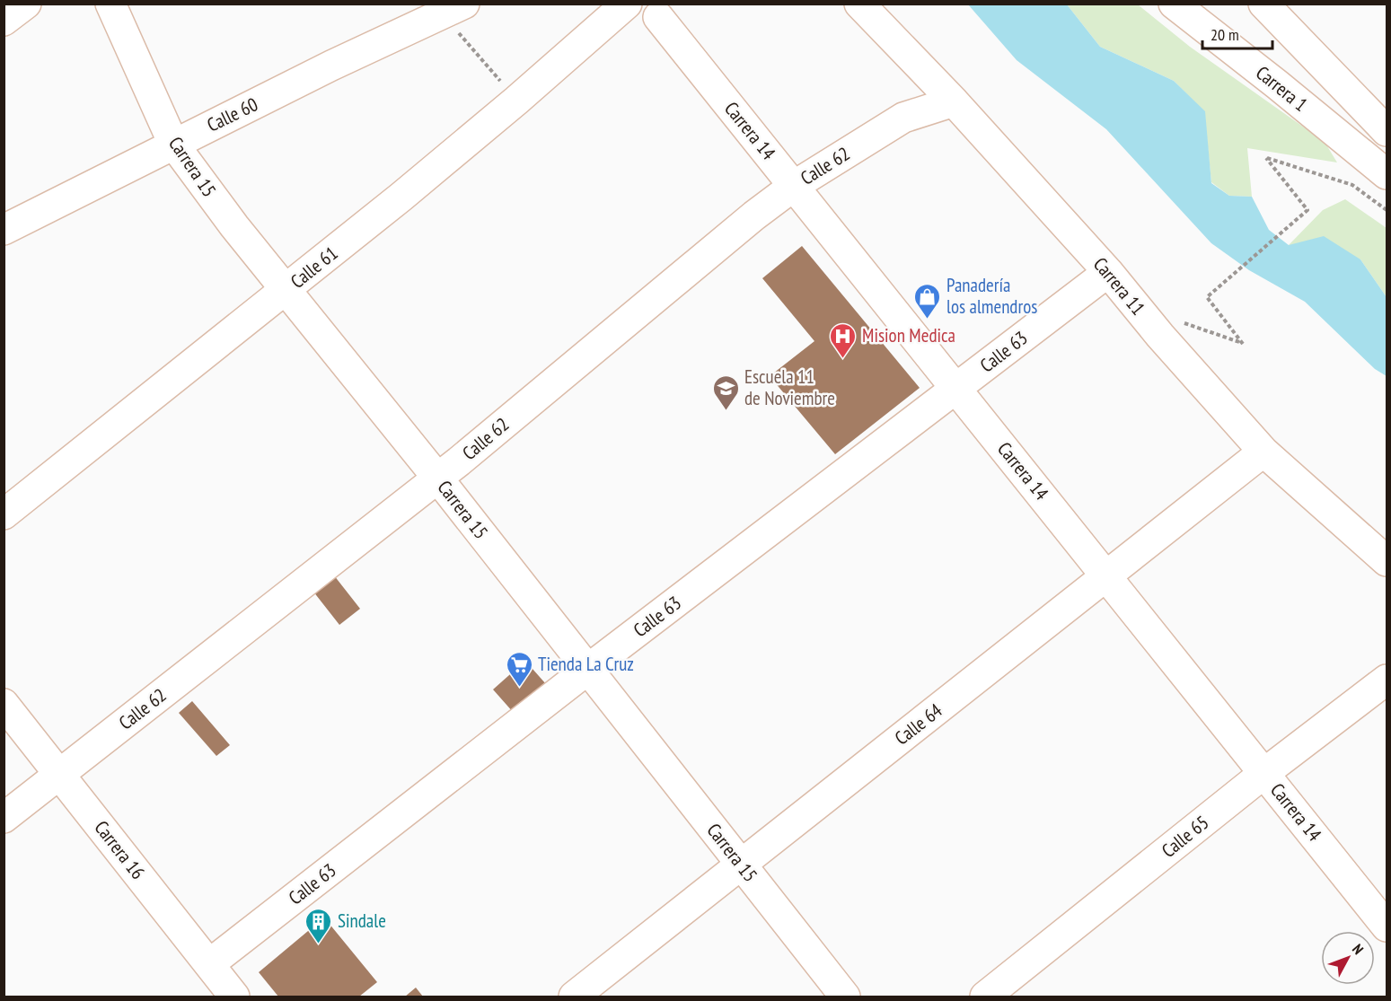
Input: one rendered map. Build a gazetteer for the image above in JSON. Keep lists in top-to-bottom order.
{
  "streets": {
    "street": [
      "Carrera 1",
      "Calle 60",
      "Carrera 14",
      "Calle 62",
      "Carrera 15",
      "Calle 61",
      "Carrera 11",
      "Calle 63",
      "Calle 64",
      "Calle 65",
      "Carrera 16"
    ]
  },
  "crossings": [
    ["Calle 60", "Carrera 15"],
    ["Carrera 14", "Calle 62"],
    ["Carrera 14", "Calle 63"],
    ["Carrera 14", "Calle 64"],
    ["Carrera 14", "Calle 65"],
    ["Calle 62", "Carrera 15"],
    ["Calle 62", "Carrera 11"],
    ["Calle 62", "Carrera 16"],
    ["Carrera 15", "Calle 61"],
    ["Carrera 15", "Calle 63"],
    ["Carrera 15", "Calle 64"],
    ["Carrera 11", "Calle 63"],
    ["Carrera 11", "Calle 64"],
    ["Calle 63", "Carrera 16"]
  ],
  "places": {
    "shop": ["Panadería los almendros"],
    "hospital": ["Mision Medica"],
    "school or university": ["Escuela 11 de Noviembre"],
    "supermarket": ["Tienda La Cruz"],
    "building": ["Sindale"]
  },
  "scale_bar": "20 m",
  "north": "top right"
}
